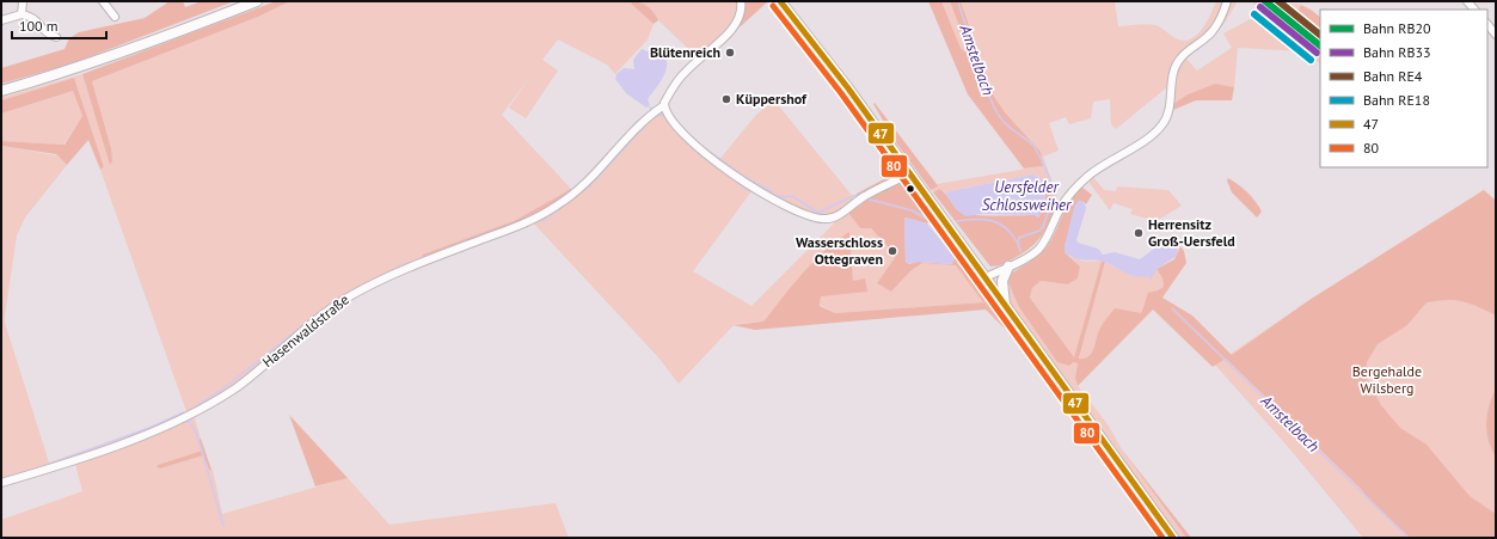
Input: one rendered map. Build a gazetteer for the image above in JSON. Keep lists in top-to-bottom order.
{
  "streets": {
    "street": ["Hasenwaldstraße"]
  },
  "water": ["Amstelbach", "Uersfelder Schlossweiher"],
  "parks": ["Bergehalde Wilsberg"],
  "places": [
    "Blütenreich",
    "Küppershof",
    "Herrensitz Groß-Uersfeld",
    "Wasserschloss Ottegraven"
  ],
  "lines": [
    "rail line RB20",
    "rail line RE4",
    "transit line 47",
    "transit line 80",
    "rail line RB33",
    "rail line RE18"
  ],
  "legend": [
    "Bahn RB20",
    "Bahn RB33",
    "Bahn RE4",
    "Bahn RE18",
    "47",
    "80"
  ],
  "scale_bar": "100 m"
}
